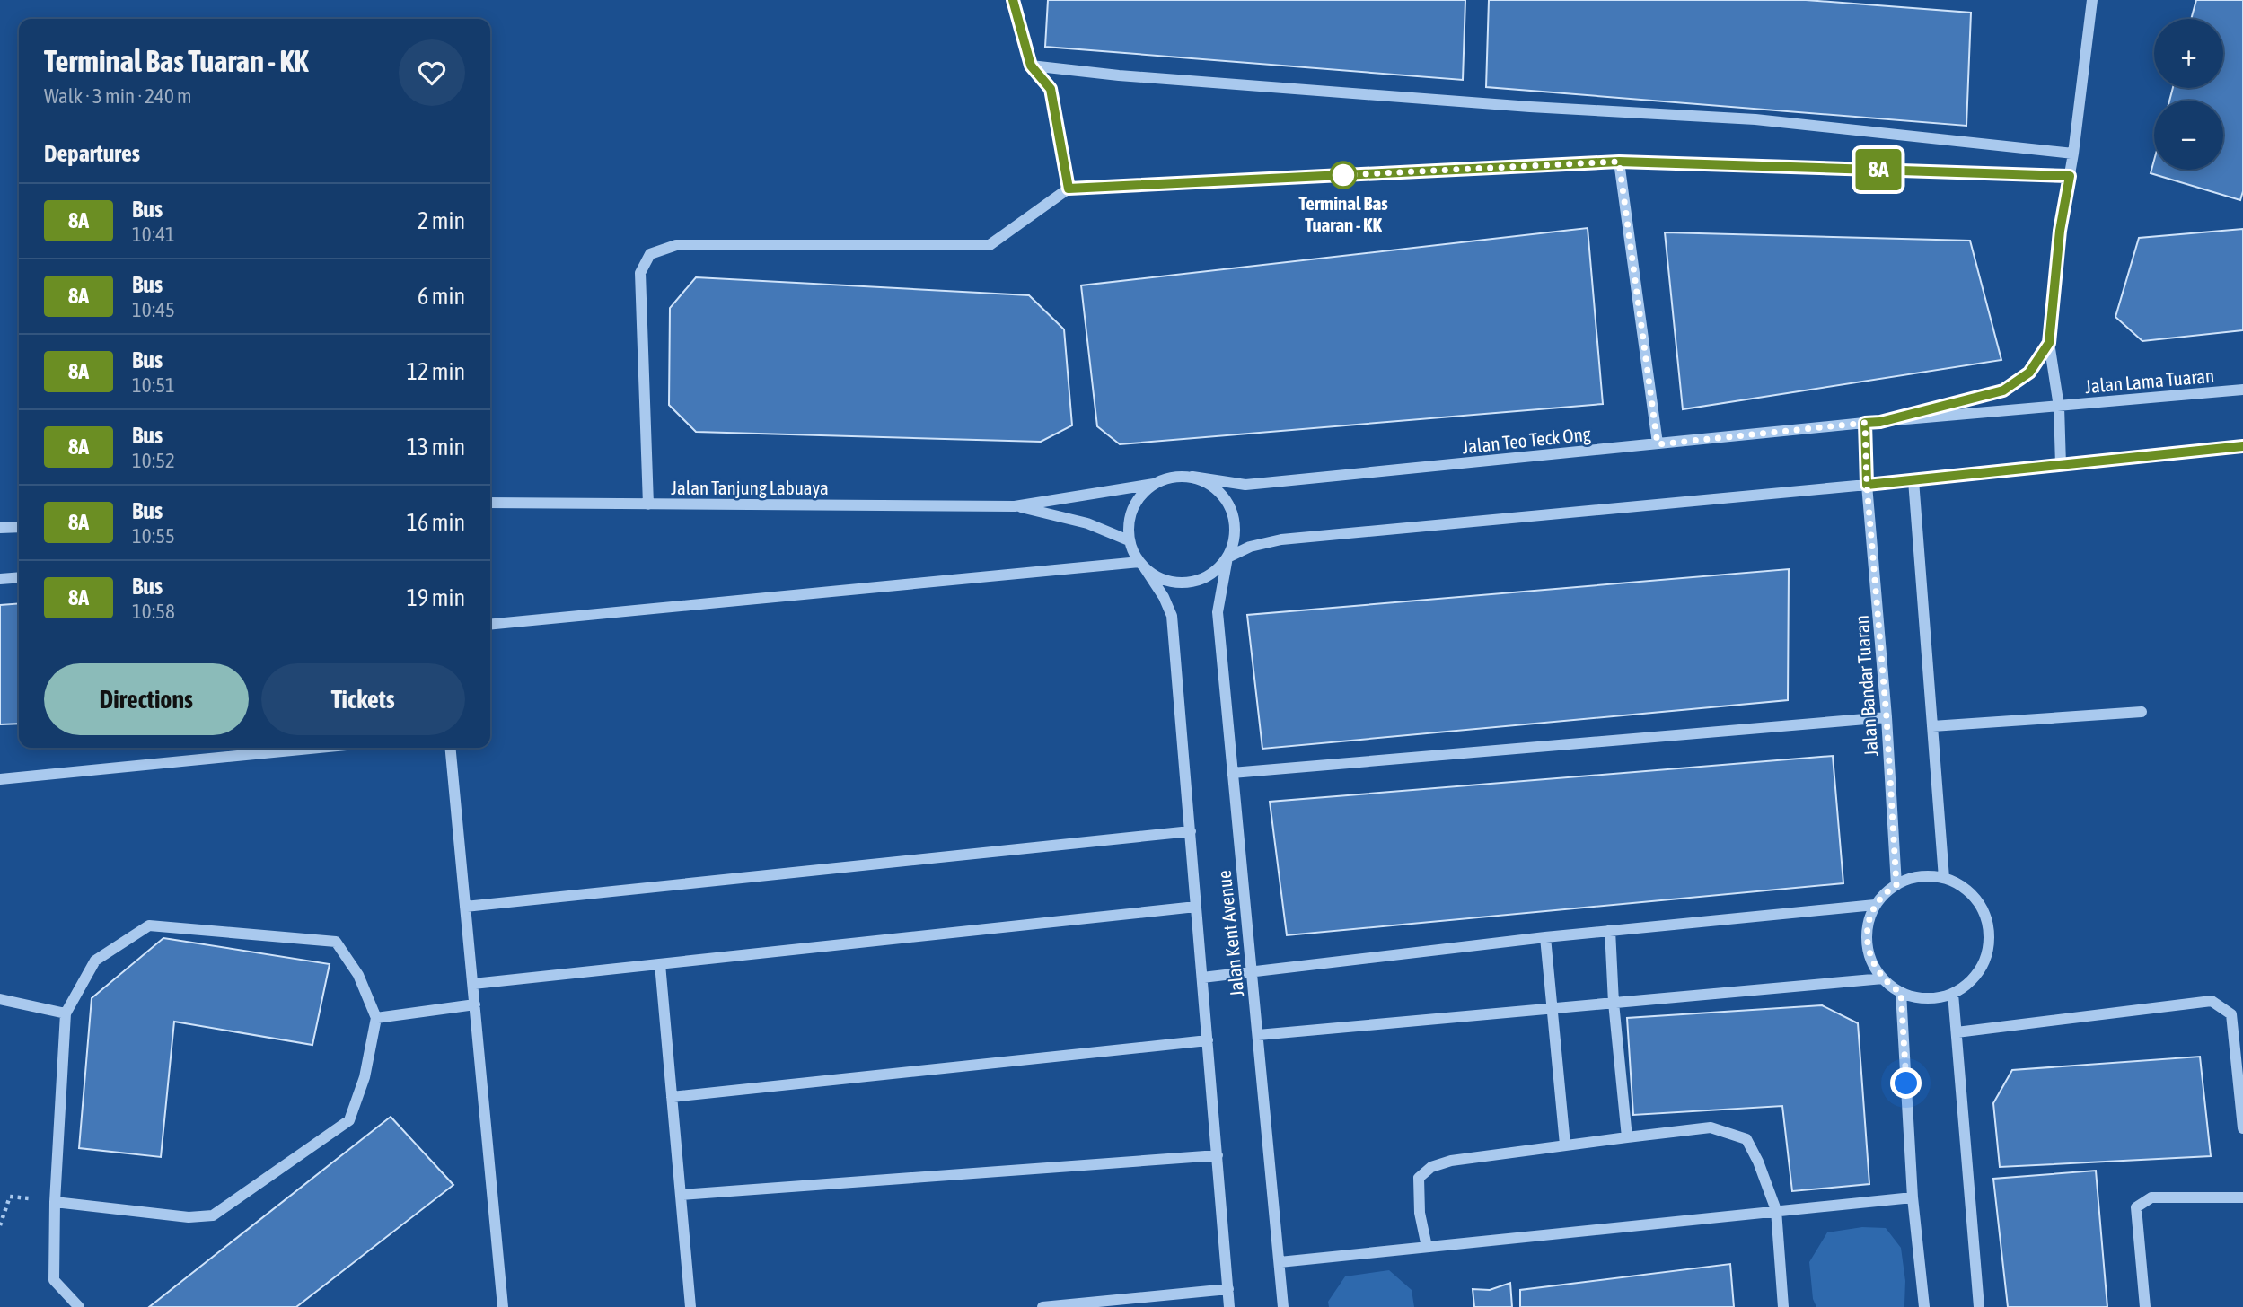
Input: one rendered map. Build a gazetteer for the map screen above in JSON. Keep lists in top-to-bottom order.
{
  "streets": {
    "street": [
      "Jalan Lama Tuaran",
      "Jalan Teo Teck Ong",
      "Jalan Tanjung Labuaya",
      "Jalan Bandar Tuaran",
      "Jalan Kent Avenue"
    ]
  },
  "crossings": [
    ["Jalan Lama Tuaran", "Jalan Teo Teck Ong"],
    ["Jalan Teo Teck Ong", "Jalan Bandar Tuaran"],
    ["Jalan Teo Teck Ong", "Jalan Kent Avenue"]
  ],
  "places": ["Terminal Bas Tuaran - KK"],
  "lines": ["bus line 8A"],
  "page": {
    "on_map": "8A",
    "map_buttons": ["+", "−"],
    "heading": [
      ["Terminal Bas Tuaran - KK", "Walk · 3 min · 240 m"],
      "Departures"
    ],
    "list": [
      {
        "mark": "8A",
        "name": "Bus",
        "note": "10:41",
        "value": "2 min"
      },
      {
        "mark": "8A",
        "name": "Bus",
        "note": "10:45",
        "value": "6 min"
      },
      {
        "mark": "8A",
        "name": "Bus",
        "note": "10:51",
        "value": "12 min"
      },
      {
        "mark": "8A",
        "name": "Bus",
        "note": "10:52",
        "value": "13 min"
      },
      {
        "mark": "8A",
        "name": "Bus",
        "note": "10:55",
        "value": "16 min"
      },
      {
        "mark": "8A",
        "name": "Bus",
        "note": "10:58",
        "value": "19 min"
      }
    ],
    "buttons": ["Directions", "Tickets"]
  }
}
